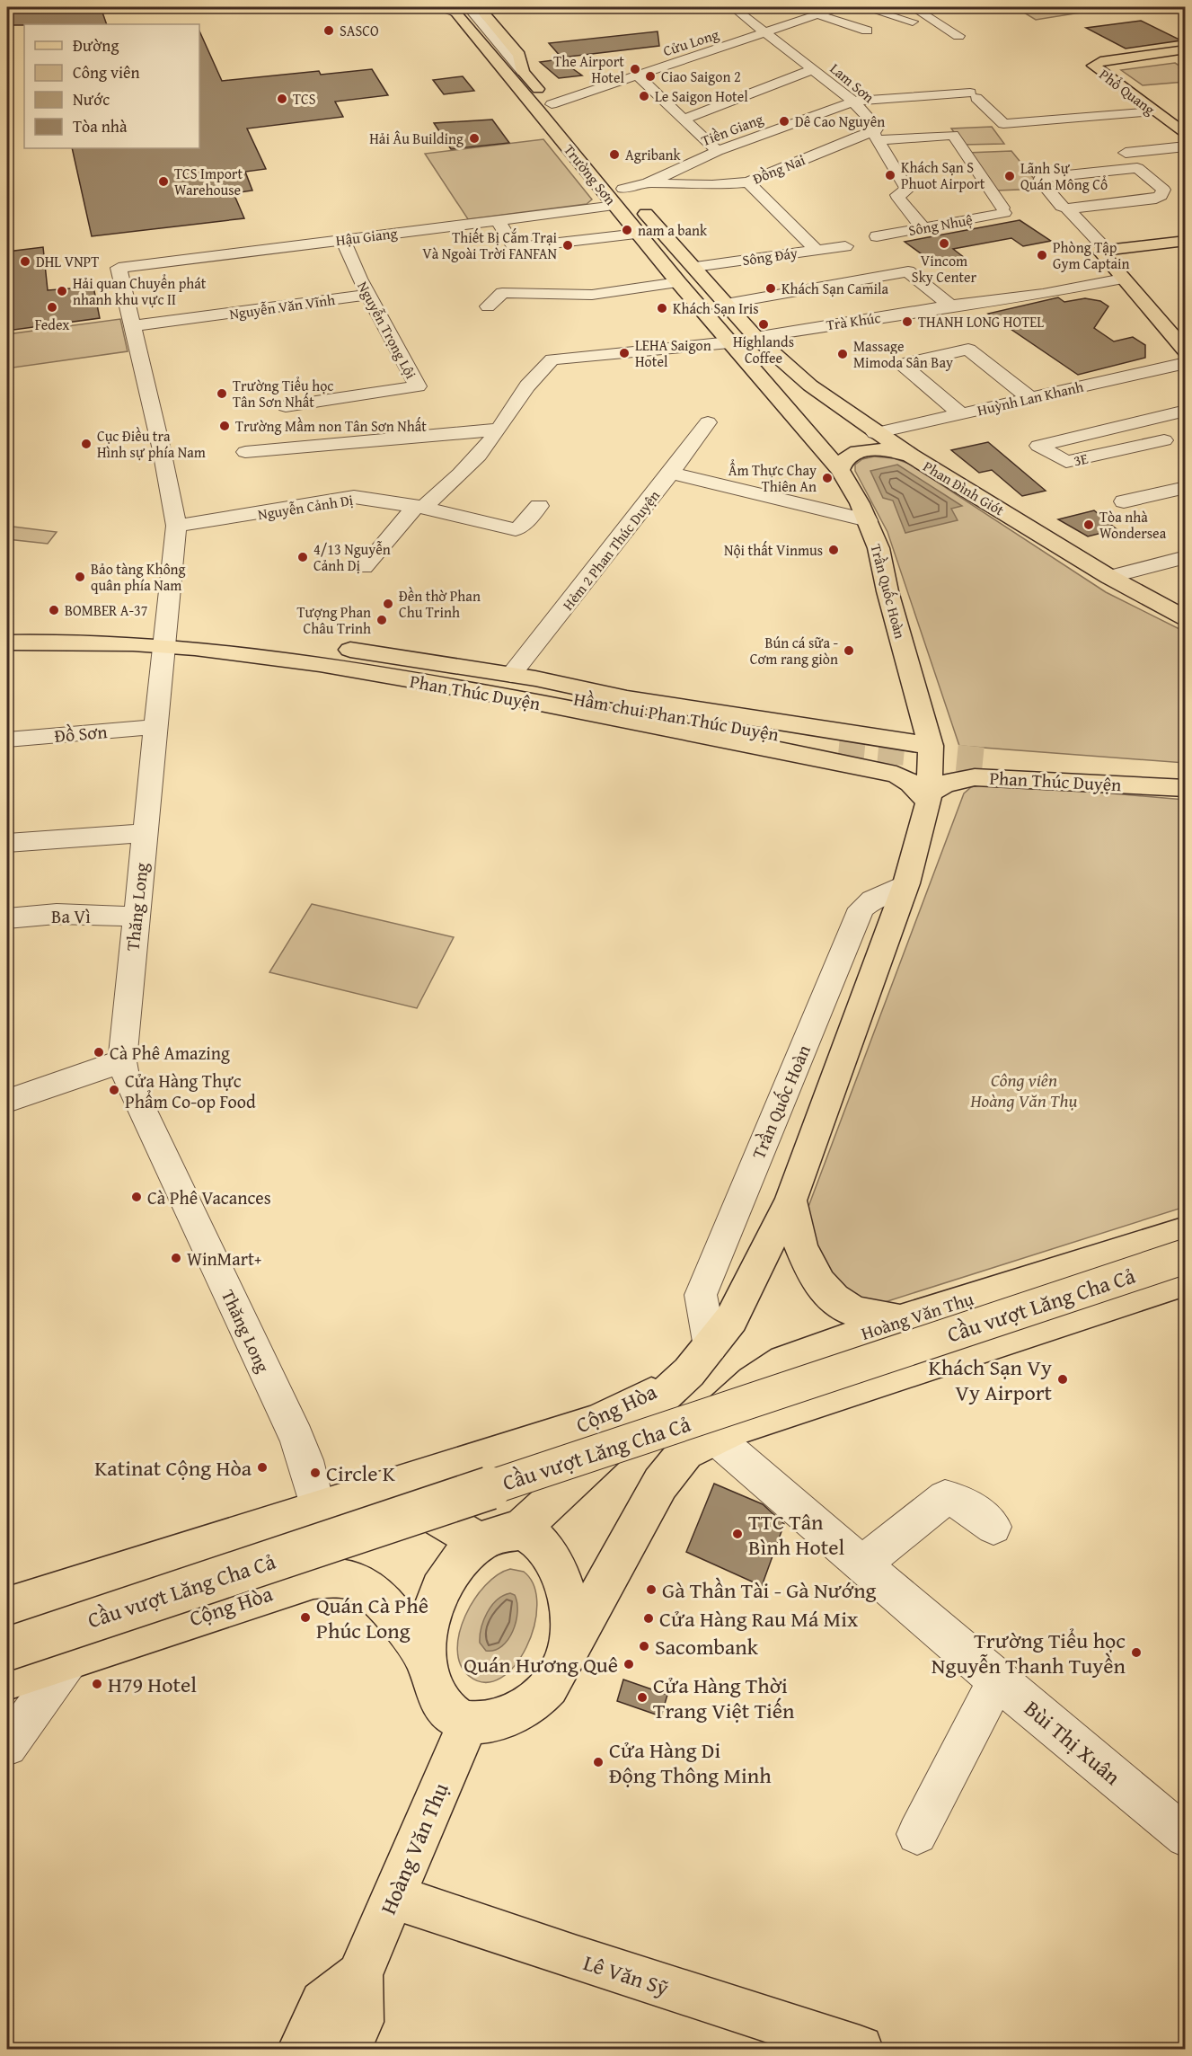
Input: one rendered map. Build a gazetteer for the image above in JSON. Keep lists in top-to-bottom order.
{
  "streets": {
    "main road": [
      "Phổ Quang",
      "Trường Sơn",
      "Phan Đình Giót",
      "Trần Quốc Hoàn",
      "Phan Thúc Duyện",
      "Hầm chui Phan Thúc Duyện",
      "Cầu vượt Lăng Cha Cả",
      "Hoàng Văn Thụ",
      "Cộng Hòa",
      "Lê Văn Sỹ"
    ],
    "street": [
      "Cửu Long",
      "Lam Sơn",
      "Tiền Giang",
      "Đồng Nai",
      "Sông Nhuệ",
      "Hậu Giang",
      "Sông Đáy",
      "Nguyễn Văn Vĩnh",
      "Trà Khúc",
      "Nguyễn Trọng Lội",
      "Huỳnh Lan Khanh",
      "3E",
      "Nguyễn Cảnh Dị",
      "Hẻm 2 Phan Thúc Duyện",
      "Đồ Sơn",
      "Thăng Long",
      "Ba Vì",
      "Bùi Thị Xuân"
    ]
  },
  "crossings": [
    ["Cửu Long", "Lam Sơn"],
    ["Cửu Long", "Trường Sơn"],
    ["Lam Sơn", "Tiền Giang"],
    ["Lam Sơn", "Đồng Nai"],
    ["Lam Sơn", "Sông Nhuệ"],
    ["Phổ Quang", "Tiền Giang"],
    ["Tiền Giang", "Đồng Nai"],
    ["Tiền Giang", "Trường Sơn"],
    ["Đồng Nai", "Sông Nhuệ"],
    ["Trường Sơn", "Hậu Giang"],
    ["Trường Sơn", "Sông Đáy"],
    ["Trường Sơn", "Trà Khúc"],
    ["Trường Sơn", "Phan Đình Giót"],
    ["Trường Sơn", "Trần Quốc Hoàn"],
    ["Hậu Giang", "Nguyễn Trọng Lội"],
    ["Hậu Giang", "Thăng Long"],
    ["Nguyễn Văn Vĩnh", "Nguyễn Trọng Lội"],
    ["Nguyễn Văn Vĩnh", "Thăng Long"],
    ["Trà Khúc", "Phan Đình Giót"],
    ["Huỳnh Lan Khanh", "Phan Đình Giót"],
    ["Nguyễn Cảnh Dị", "Thăng Long"],
    ["Hẻm 2 Phan Thúc Duyện", "Phan Thúc Duyện"],
    ["Trần Quốc Hoàn", "Phan Thúc Duyện"],
    ["Trần Quốc Hoàn", "Hoàng Văn Thụ"],
    ["Trần Quốc Hoàn", "Cộng Hòa"],
    ["Phan Thúc Duyện", "Hầm chui Phan Thúc Duyện"],
    ["Phan Thúc Duyện", "Thăng Long"],
    ["Đồ Sơn", "Thăng Long"],
    ["Thăng Long", "Ba Vì"],
    ["Thăng Long", "Cộng Hòa"],
    ["Hoàng Văn Thụ", "Cộng Hòa"],
    ["Hoàng Văn Thụ", "Bùi Thị Xuân"],
    ["Hoàng Văn Thụ", "Lê Văn Sỹ"]
  ],
  "parks": ["Công viên Hoàng Văn Thụ"],
  "places": [
    "SASCO",
    "The Airport Hotel",
    "Ciao Saigon 2",
    "Le Saigon Hotel",
    "TCS",
    "Dê Cao Nguyên",
    "Hải Âu Building",
    "Agribank",
    "Khách Sạn S Phuot Airport",
    "Lãnh Sự Quán Mông Cổ",
    "TCS Import Warehouse",
    "nam a bank",
    "Vincom Sky Center",
    "Thiết Bị Cắm Trại Và Ngoài Trời FANFAN",
    "Phòng Tập Gym Captain",
    "DHL VNPT",
    "Khách Sạn Camila",
    "Hải quan Chuyển phát nhanh khu vực II",
    "Fedex",
    "Khách Sạn Iris",
    "THANH LONG HOTEL",
    "Highlands Coffee",
    "LEHA Saigon Hotel",
    "Massage Mimoda Sân Bay",
    "Trường Tiểu học Tân Sơn Nhất",
    "Trường Mầm non Tân Sơn Nhất",
    "Cục Điều tra Hình sự phía Nam",
    "Ẩm Thực Chay Thiên An",
    "Tòa nhà Wondersea",
    "Nội thất Vinmus",
    "4/13 Nguyễn Cảnh Dị",
    "Bảo tàng Không quân phía Nam",
    "Đền thờ Phan Chu Trinh",
    "BOMBER A-37",
    "Tượng Phan Châu Trinh",
    "Bún cá sữa - Cơm rang giòn",
    "Cà Phê Amazing",
    "Cửa Hàng Thực Phẩm Co-op Food",
    "Cà Phê Vacances",
    "WinMart+",
    "Khách Sạn Vy Vy Airport",
    "Katinat Cộng Hòa",
    "Circle K",
    "TTC Tân Bình Hotel",
    "Gà Thần Tài - Gà Nướng",
    "Quán Cà Phê Phúc Long",
    "Cửa Hàng Rau Má Mix",
    "Sacombank",
    "Trường Tiểu học Nguyễn Thanh Tuyền",
    "Quán Hương Quê",
    "H79 Hotel",
    "Cửa Hàng Thời Trang Việt Tiến",
    "Cửa Hàng Di Động Thông Minh"
  ],
  "legend": [
    "Đường",
    "Công viên",
    "Nước",
    "Tòa nhà"
  ]
}
